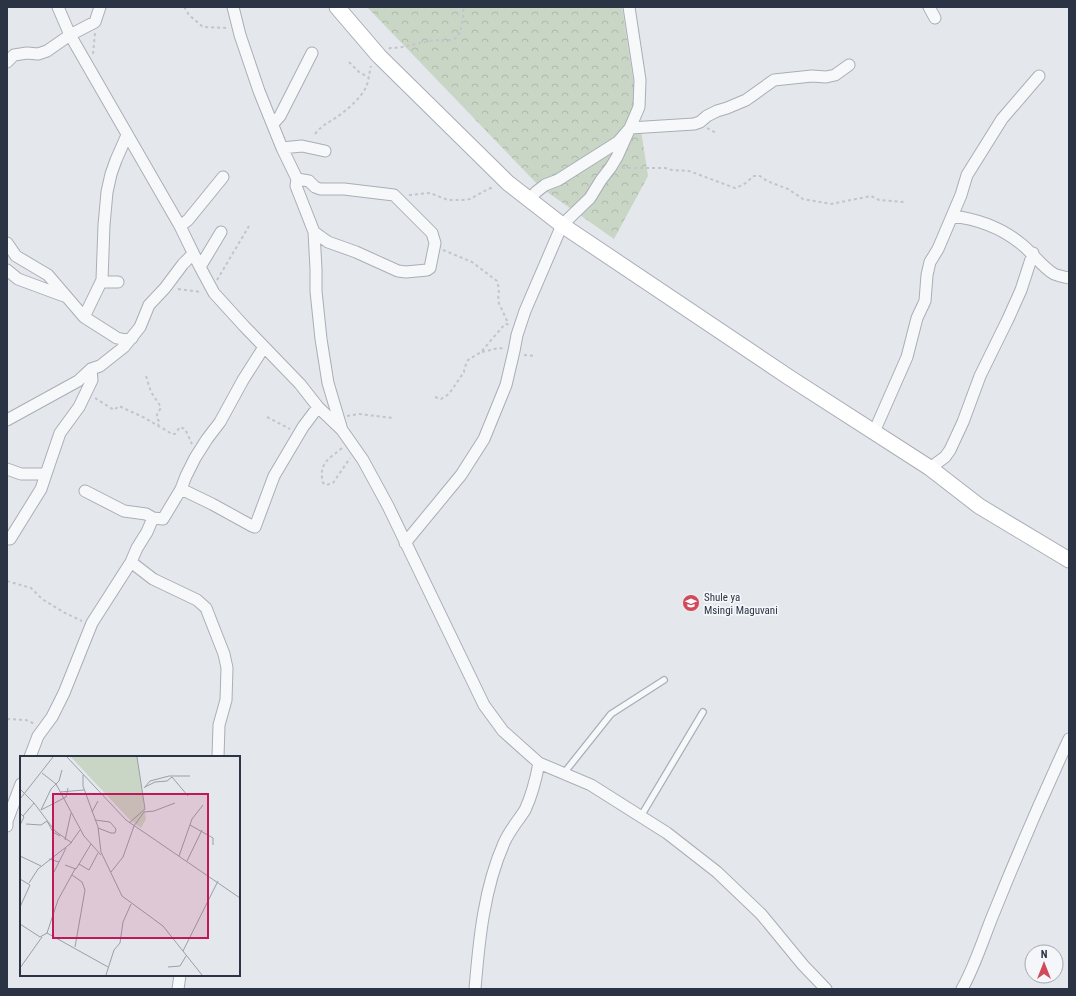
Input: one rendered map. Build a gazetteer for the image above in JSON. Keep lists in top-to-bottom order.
{
  "places": {
    "school or university": ["Shule ya Msingi Maguvani"]
  },
  "north": "top"
}
